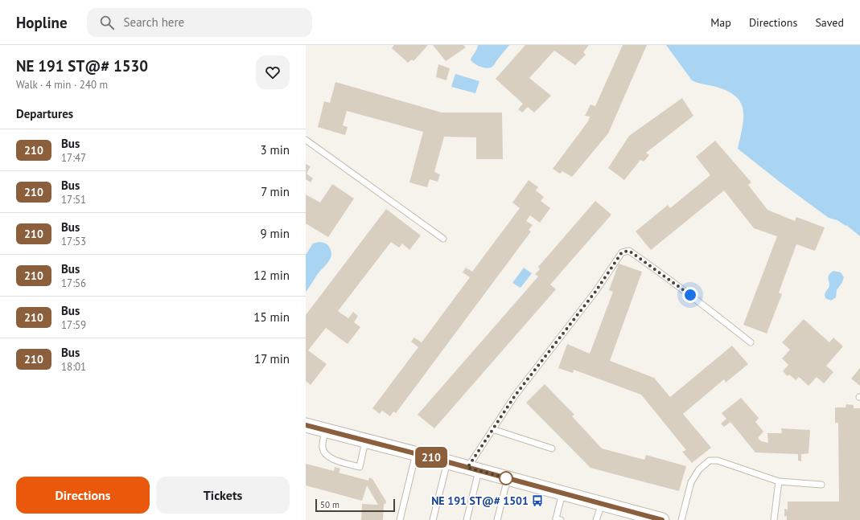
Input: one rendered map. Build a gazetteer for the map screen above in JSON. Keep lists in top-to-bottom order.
{
  "places": {
    "bus stop": ["NE 191 ST@# 1501"]
  },
  "lines": ["bus line 210"],
  "scale_bar": "50 m",
  "page": {
    "header": "Hopline",
    "search": "Search here",
    "nav": ["Map", "Directions", "Saved"],
    "heading": [
      ["NE 191 ST@# 1530", "Walk · 4 min · 240 m"],
      "Departures"
    ],
    "on_map": "210",
    "list": [
      {
        "mark": "210",
        "name": "Bus",
        "note": "17:47",
        "value": "3 min"
      },
      {
        "mark": "210",
        "name": "Bus",
        "note": "17:51",
        "value": "7 min"
      },
      {
        "mark": "210",
        "name": "Bus",
        "note": "17:53",
        "value": "9 min"
      },
      {
        "mark": "210",
        "name": "Bus",
        "note": "17:56",
        "value": "12 min"
      },
      {
        "mark": "210",
        "name": "Bus",
        "note": "17:59",
        "value": "15 min"
      },
      {
        "mark": "210",
        "name": "Bus",
        "note": "18:01",
        "value": "17 min"
      }
    ],
    "buttons": ["Directions", "Tickets"],
    "scale": "50 m"
  }
}
